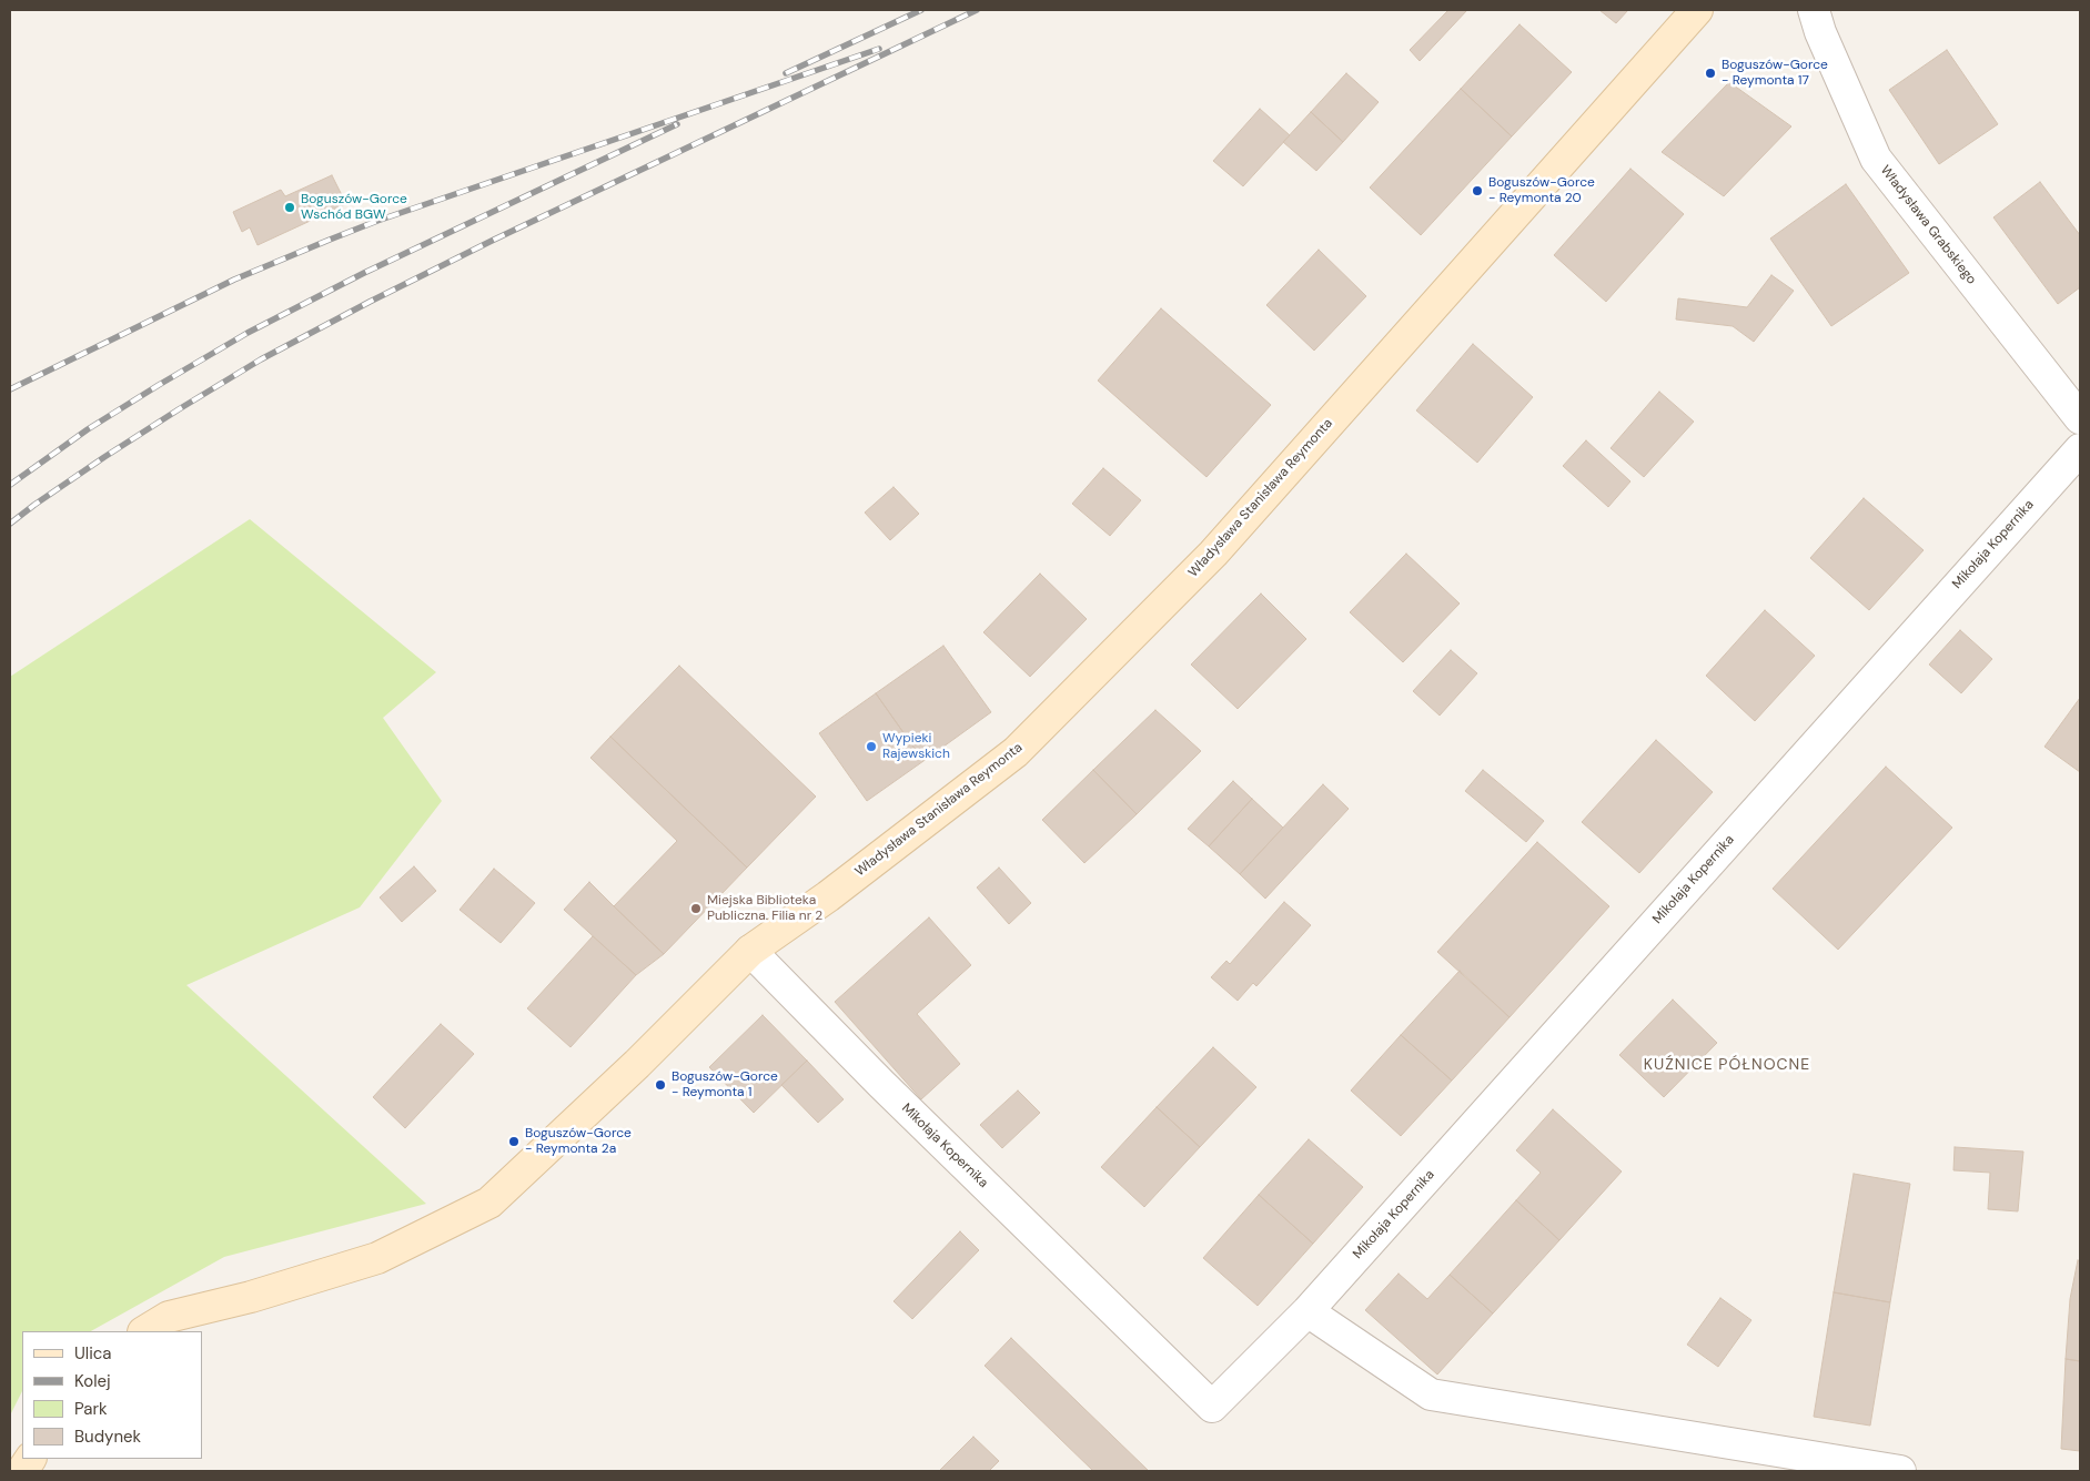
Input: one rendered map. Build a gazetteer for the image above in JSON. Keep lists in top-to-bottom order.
{
  "streets": {
    "street": ["Władysława Grabskiego", "Władysława Stanisława Reymonta", "Mikołaja Kopernika"]
  },
  "crossings": [
    ["Władysława Stanisława Reymonta", "Mikołaja Kopernika"]
  ],
  "districts": ["KUŹNICE PÓŁNOCNE"],
  "places": [
    "Boguszów-Gorce - Reymonta 17",
    "Boguszów-Gorce - Reymonta 20",
    "Boguszów-Gorce Wschód BGW",
    "Wypieki Rajewskich",
    "Miejska Biblioteka Publiczna. Filia nr 2",
    "Boguszów-Gorce - Reymonta 1",
    "Boguszów-Gorce - Reymonta 2a"
  ],
  "legend": [
    "Ulica",
    "Kolej",
    "Park",
    "Budynek"
  ]
}
